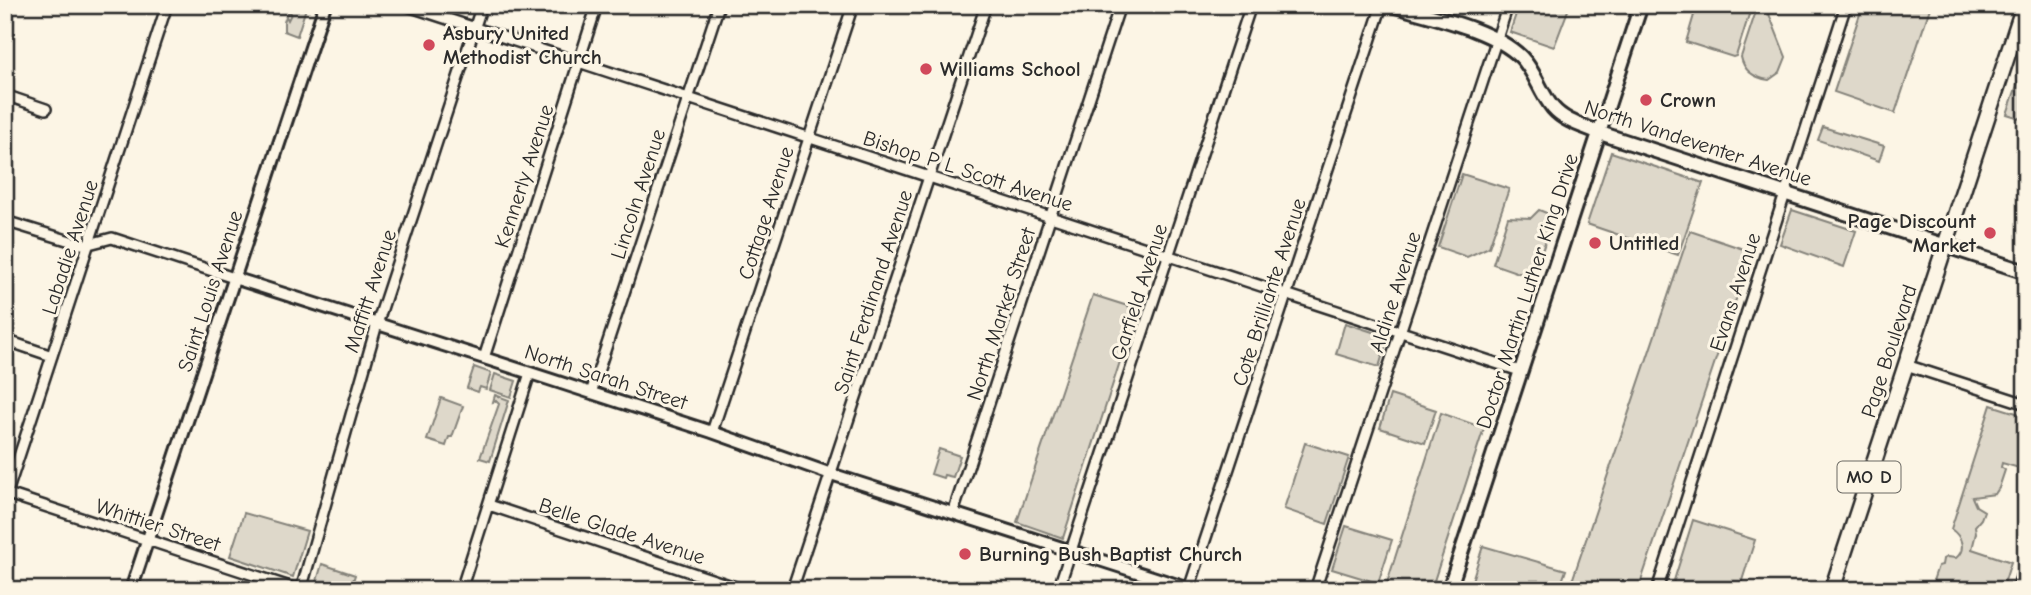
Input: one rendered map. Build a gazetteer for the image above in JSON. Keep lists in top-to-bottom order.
{
  "streets": {
    "main road": [
      "North Vandeventer Avenue",
      "Doctor Martin Luther King Drive",
      "Page Boulevard",
      "MO D"
    ],
    "street": [
      "Bishop P L Scott Avenue",
      "Kennerly Avenue",
      "Lincoln Avenue",
      "Cottage Avenue",
      "Labadie Avenue",
      "Saint Louis Avenue",
      "Maffitt Avenue",
      "Saint Ferdinand Avenue",
      "Garfield Avenue",
      "Cote Brilliante Avenue",
      "Aldine Avenue",
      "Evans Avenue",
      "North Market Street",
      "North Sarah Street",
      "Whittier Street",
      "Belle Glade Avenue"
    ]
  },
  "crossings": [
    ["North Vandeventer Avenue", "Doctor Martin Luther King Drive"],
    ["North Vandeventer Avenue", "Aldine Avenue"],
    ["North Vandeventer Avenue", "Evans Avenue"],
    ["North Vandeventer Avenue", "Page Boulevard"],
    ["Bishop P L Scott Avenue", "Kennerly Avenue"],
    ["Bishop P L Scott Avenue", "Lincoln Avenue"],
    ["Bishop P L Scott Avenue", "Cottage Avenue"],
    ["Bishop P L Scott Avenue", "Maffitt Avenue"],
    ["Bishop P L Scott Avenue", "Doctor Martin Luther King Drive"],
    ["Bishop P L Scott Avenue", "Saint Ferdinand Avenue"],
    ["Bishop P L Scott Avenue", "Garfield Avenue"],
    ["Bishop P L Scott Avenue", "Cote Brilliante Avenue"],
    ["Bishop P L Scott Avenue", "Aldine Avenue"],
    ["Bishop P L Scott Avenue", "North Market Street"],
    ["Kennerly Avenue", "North Sarah Street"],
    ["Lincoln Avenue", "North Sarah Street"],
    ["Cottage Avenue", "North Sarah Street"],
    ["Labadie Avenue", "North Sarah Street"],
    ["Labadie Avenue", "Whittier Street"],
    ["Saint Louis Avenue", "North Sarah Street"],
    ["Saint Louis Avenue", "Whittier Street"],
    ["Maffitt Avenue", "North Sarah Street"],
    ["Maffitt Avenue", "Whittier Street"],
    ["Saint Ferdinand Avenue", "North Sarah Street"],
    ["Garfield Avenue", "North Sarah Street"],
    ["Cote Brilliante Avenue", "North Sarah Street"],
    ["North Market Street", "North Sarah Street"]
  ],
  "places": [
    "Asbury United Methodist Church",
    "Williams School",
    "Crown",
    "Page Discount Market",
    "Untitled",
    "Burning Bush Baptist Church"
  ]
}
